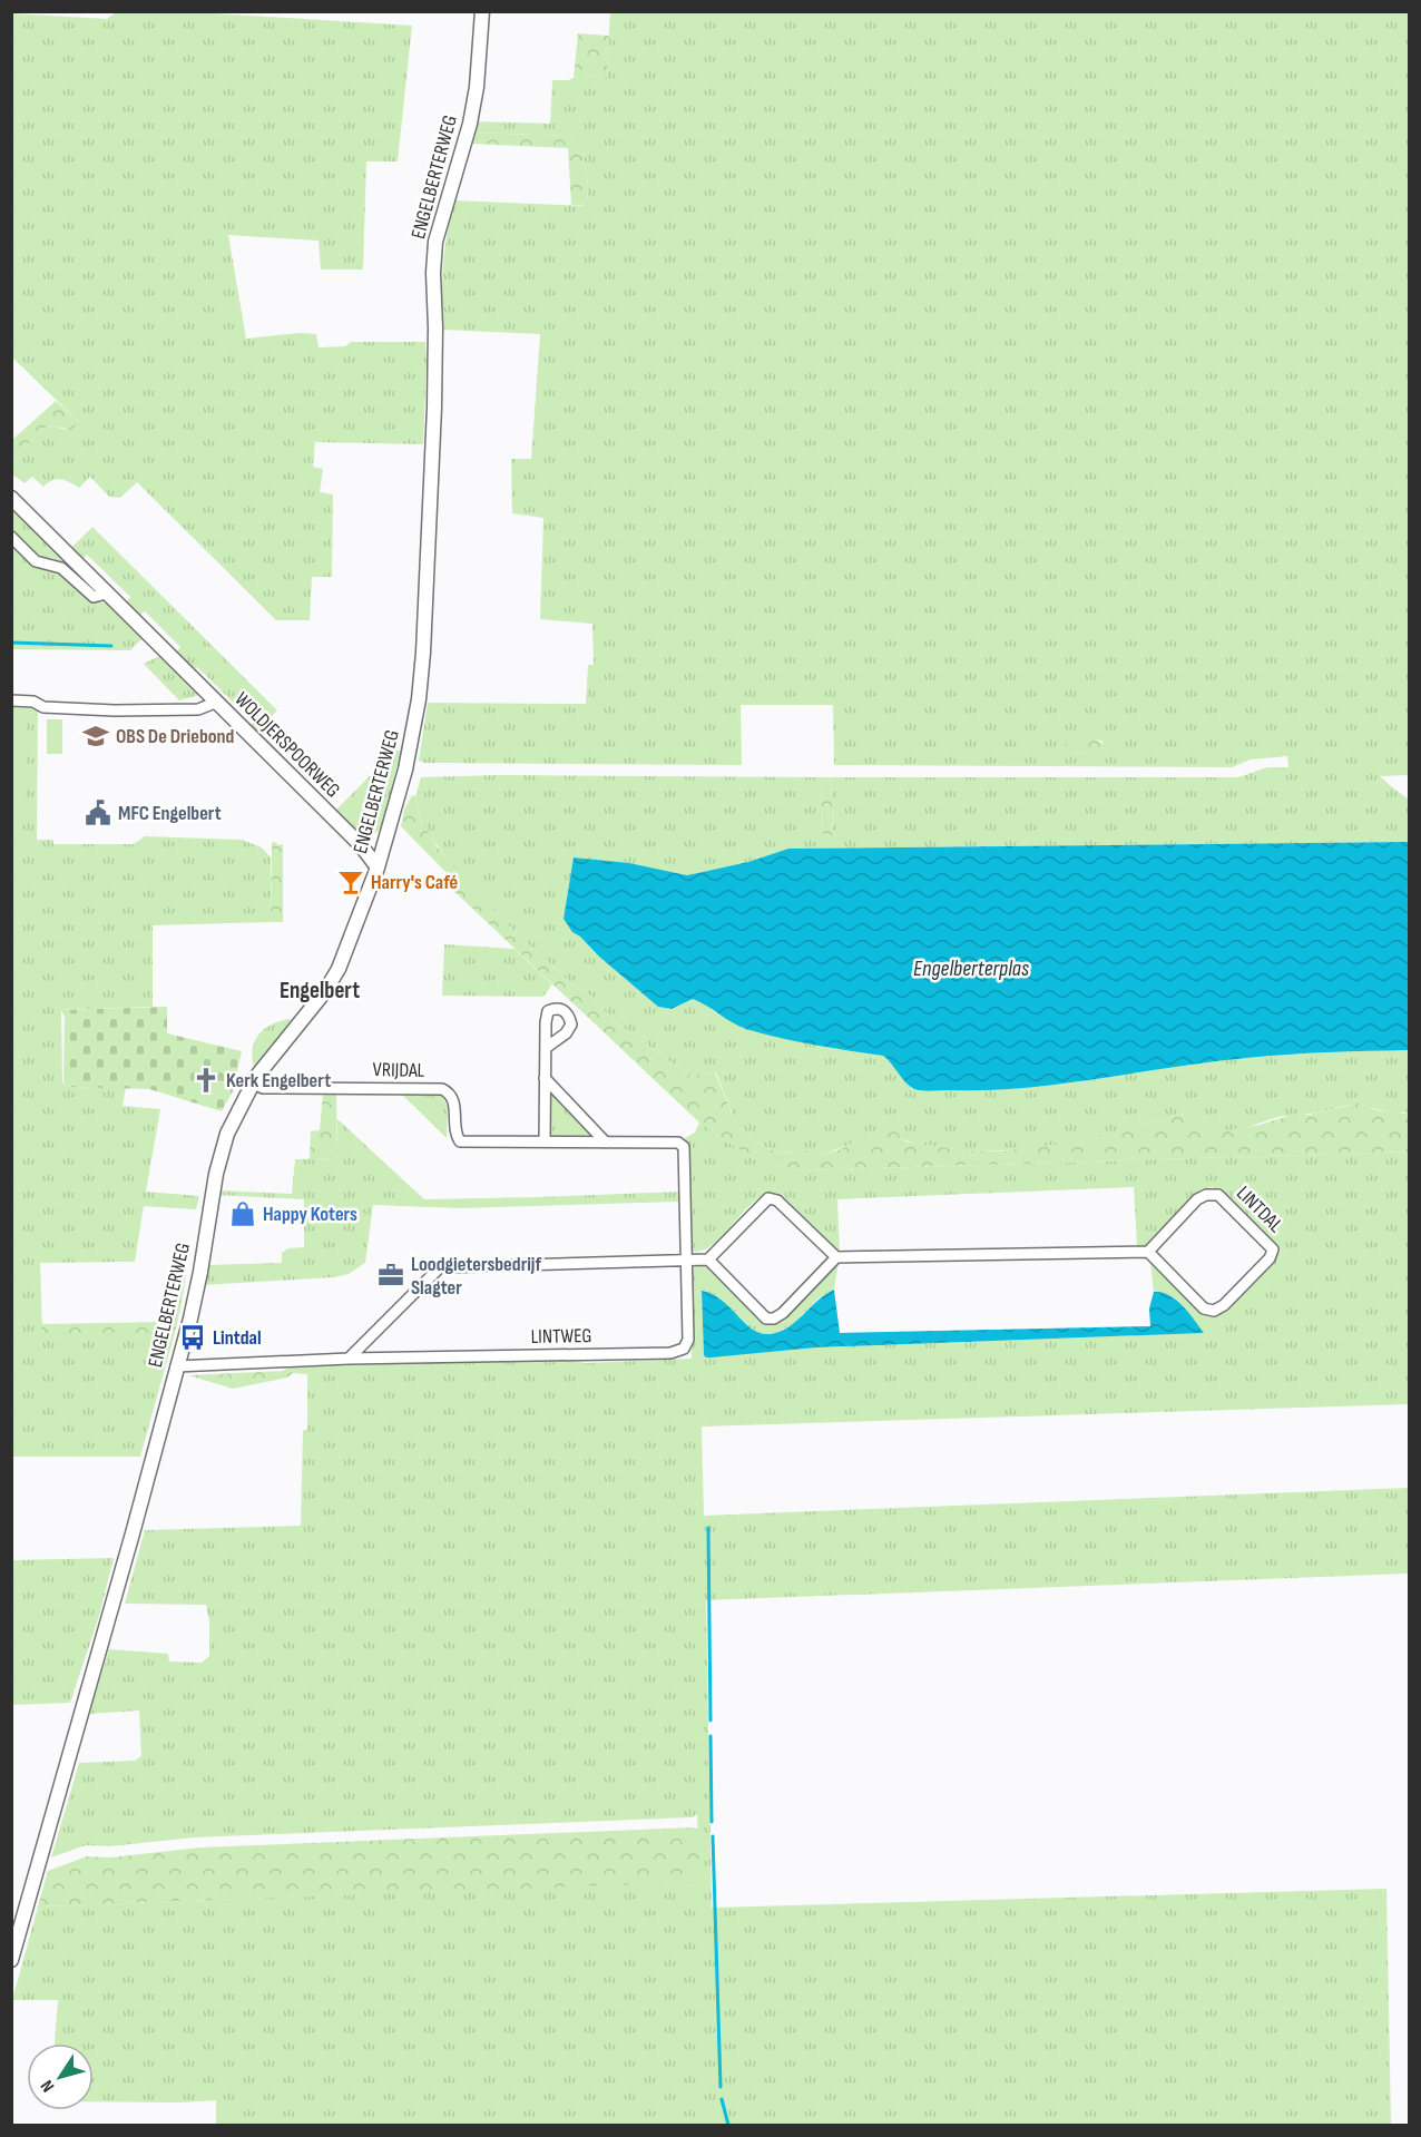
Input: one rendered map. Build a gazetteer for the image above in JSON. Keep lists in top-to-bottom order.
{
  "streets": {
    "street": [
      "ENGELBERTERWEG",
      "WOLDJERSPOORWEG",
      "VRIJDAL",
      "LINTDAL",
      "LINTWEG"
    ]
  },
  "crossings": [
    ["ENGELBERTERWEG", "WOLDJERSPOORWEG"],
    ["ENGELBERTERWEG", "VRIJDAL"],
    ["VRIJDAL", "LINTWEG"]
  ],
  "districts": ["Engelbert"],
  "water": ["Engelberterplas"],
  "places": {
    "school or university": ["OBS De Driebond"],
    "public building": ["MFC Engelbert"],
    "bar": ["Harry's Café"],
    "church": ["Kerk Engelbert"],
    "shop": ["Happy Koters"],
    "office": ["Loodgietersbedrijf Slagter"],
    "bus stop": ["Lintdal"]
  },
  "north": "bottom left"
}
